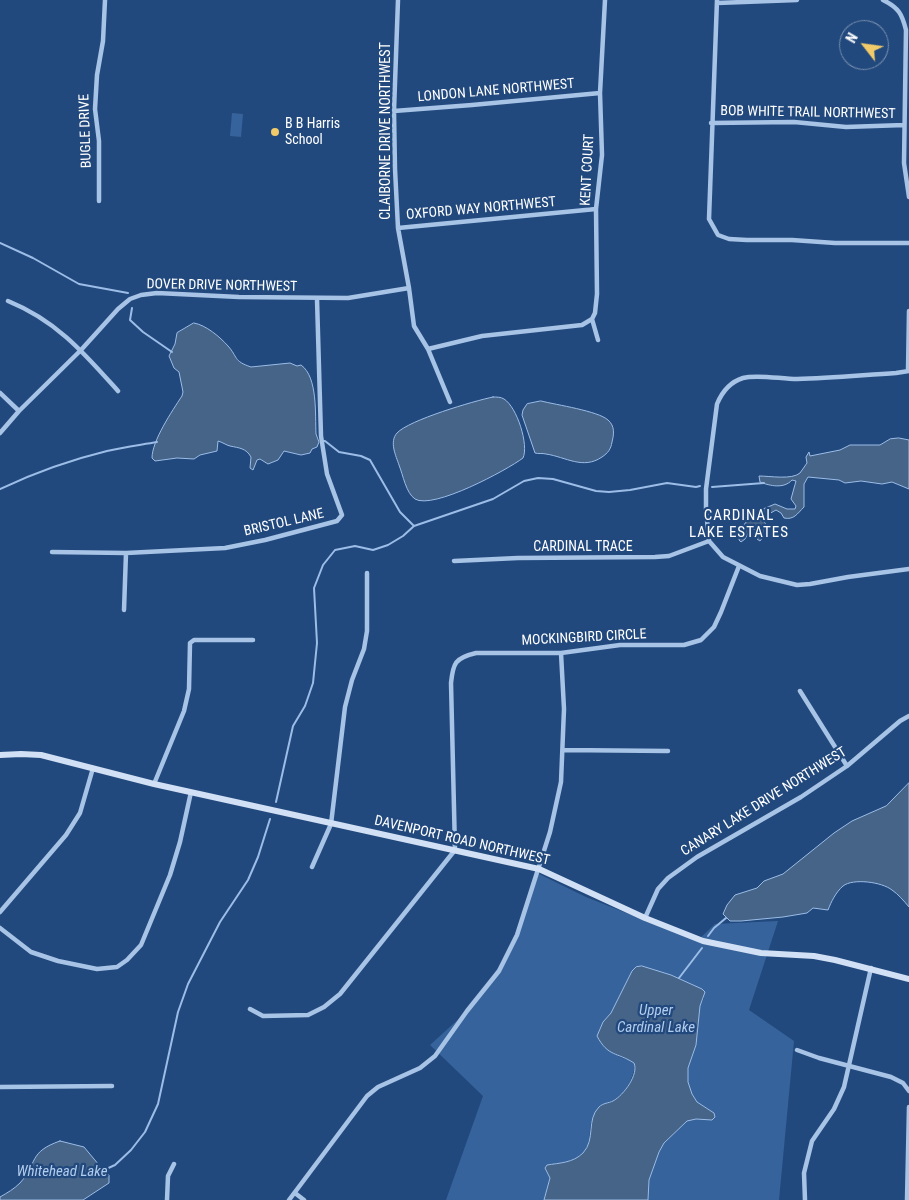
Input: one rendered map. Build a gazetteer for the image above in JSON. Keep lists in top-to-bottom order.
{
  "streets": {
    "street": [
      "LONDON LANE NORTHWEST",
      "BOB WHITE TRAIL NORTHWEST",
      "BUGLE DRIVE",
      "CLAIBORNE DRIVE NORTHWEST",
      "KENT COURT",
      "OXFORD WAY NORTHWEST",
      "DOVER DRIVE NORTHWEST",
      "BRISTOL LANE",
      "CARDINAL TRACE",
      "MOCKINGBIRD CIRCLE",
      "CANARY LAKE DRIVE NORTHWEST",
      "DAVENPORT ROAD NORTHWEST"
    ]
  },
  "crossings": [
    ["LONDON LANE NORTHWEST", "CLAIBORNE DRIVE NORTHWEST"],
    ["LONDON LANE NORTHWEST", "KENT COURT"],
    ["CLAIBORNE DRIVE NORTHWEST", "OXFORD WAY NORTHWEST"],
    ["CLAIBORNE DRIVE NORTHWEST", "DOVER DRIVE NORTHWEST"],
    ["KENT COURT", "OXFORD WAY NORTHWEST"],
    ["DOVER DRIVE NORTHWEST", "BRISTOL LANE"],
    ["MOCKINGBIRD CIRCLE", "DAVENPORT ROAD NORTHWEST"],
    ["CANARY LAKE DRIVE NORTHWEST", "DAVENPORT ROAD NORTHWEST"]
  ],
  "districts": ["CARDINAL LAKE ESTATES"],
  "water": ["Upper Cardinal Lake", "Whitehead Lake"],
  "places": ["B B Harris School"],
  "north": "top left"
}
